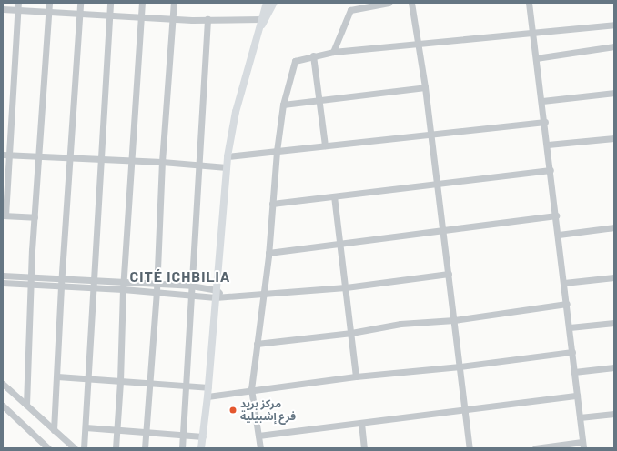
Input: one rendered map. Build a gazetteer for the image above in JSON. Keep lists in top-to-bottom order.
{
  "districts": ["CITÉ ICHBILIA"],
  "places": ["مركز بريد فرع إشبيلية"]
}
